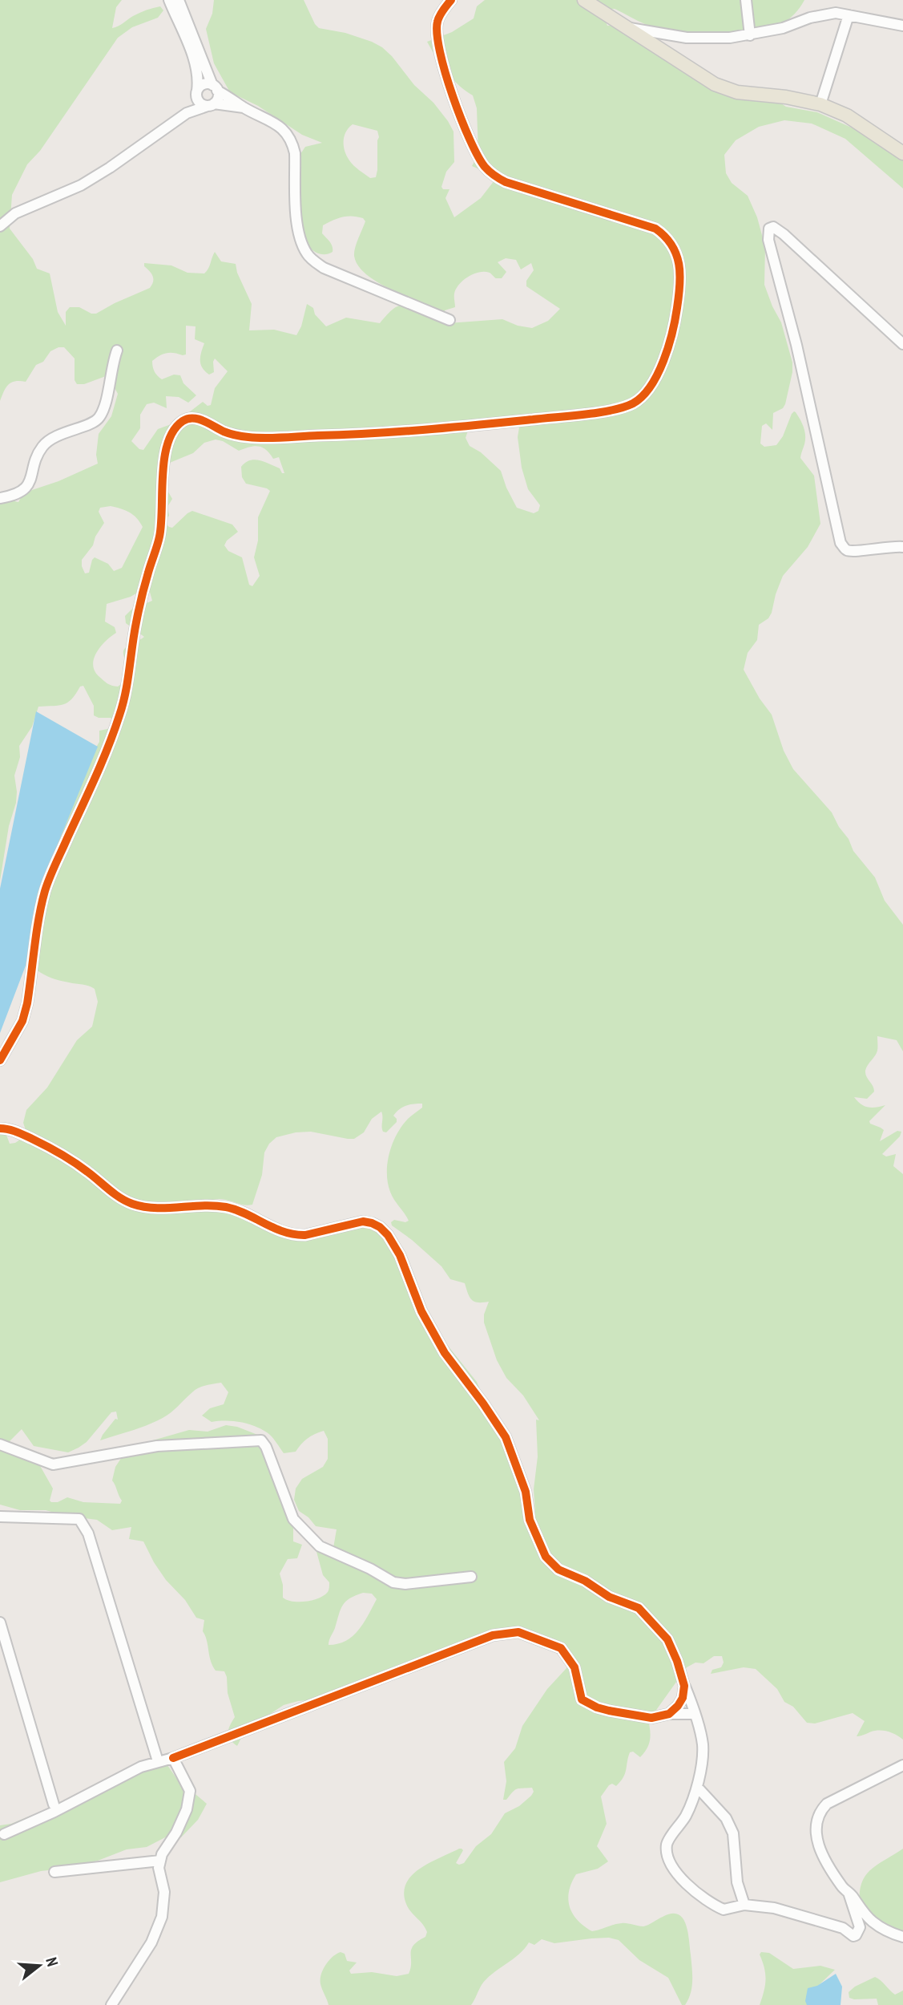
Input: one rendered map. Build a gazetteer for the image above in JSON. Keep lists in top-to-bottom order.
{
  "north": "right"
}
